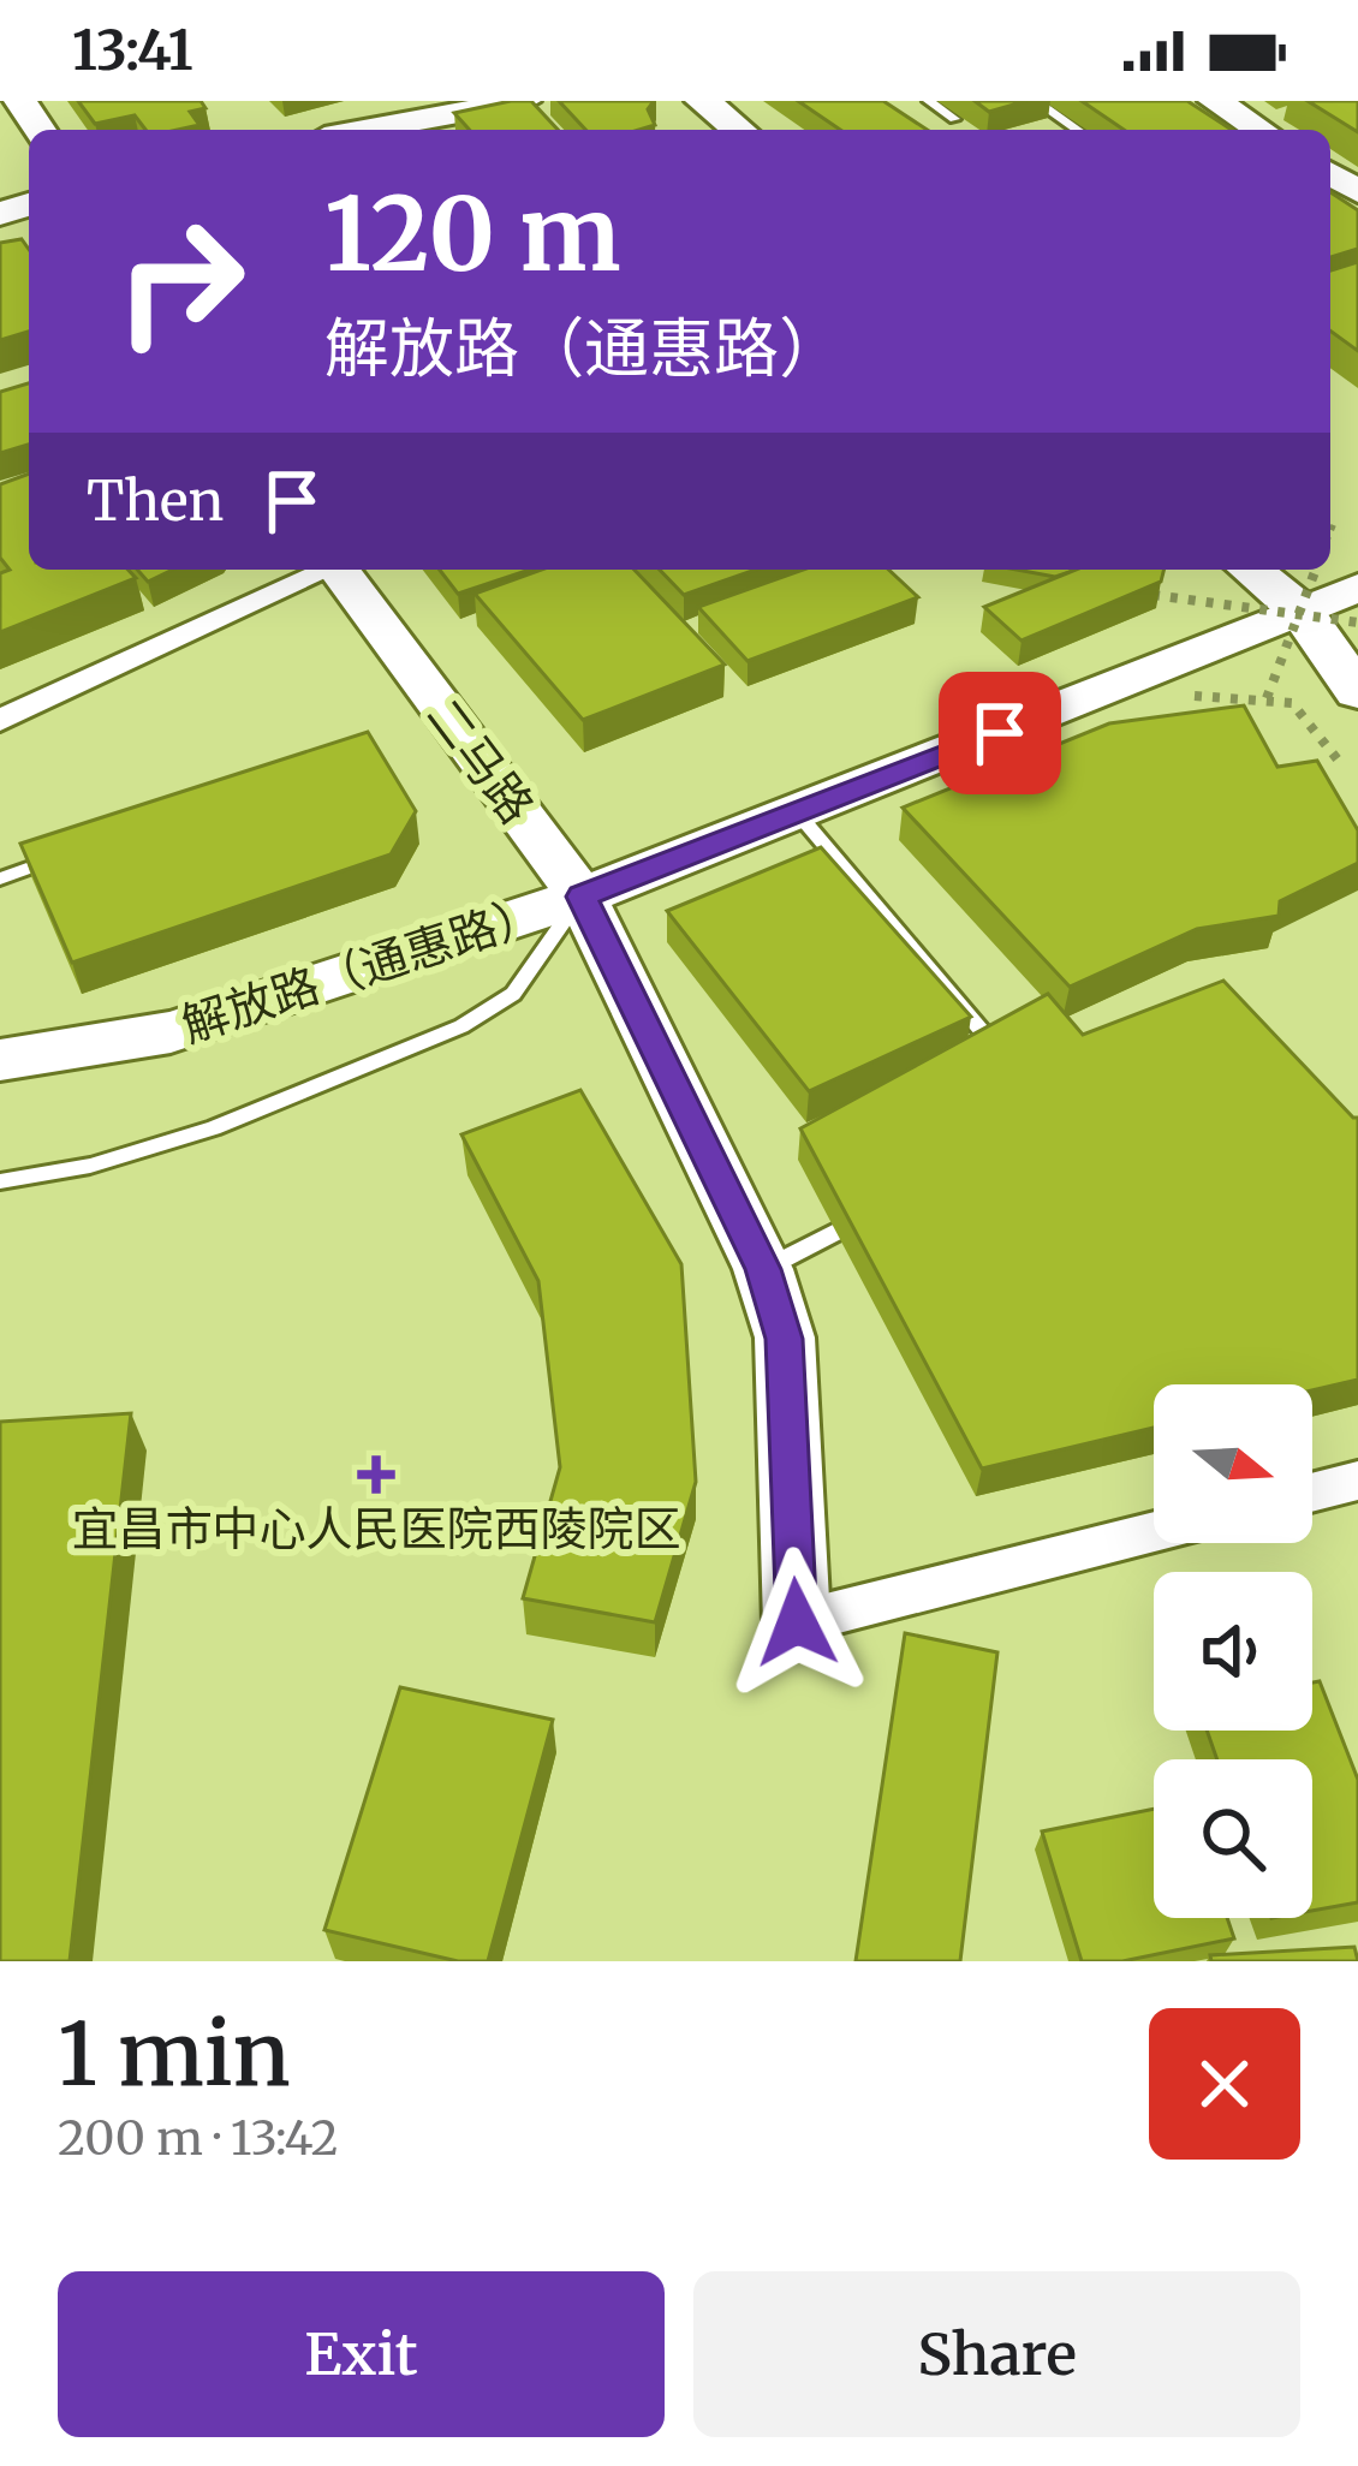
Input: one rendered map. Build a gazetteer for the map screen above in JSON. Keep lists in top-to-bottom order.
{
  "streets": {
    "street": ["二马路", "解放路（通惠路）"]
  },
  "crossings": [
    ["二马路", "解放路（通惠路）"]
  ],
  "places": {
    "health": ["宜昌市中心人民医院西陵院区"]
  },
  "north": "right",
  "page": {
    "status": "13:41",
    "turn": ["120 m", "解放路（通惠路）"],
    "then": "Then",
    "heading": ["1 min", "200 m · 13:42"],
    "buttons": ["Exit", "Share"]
  }
}
